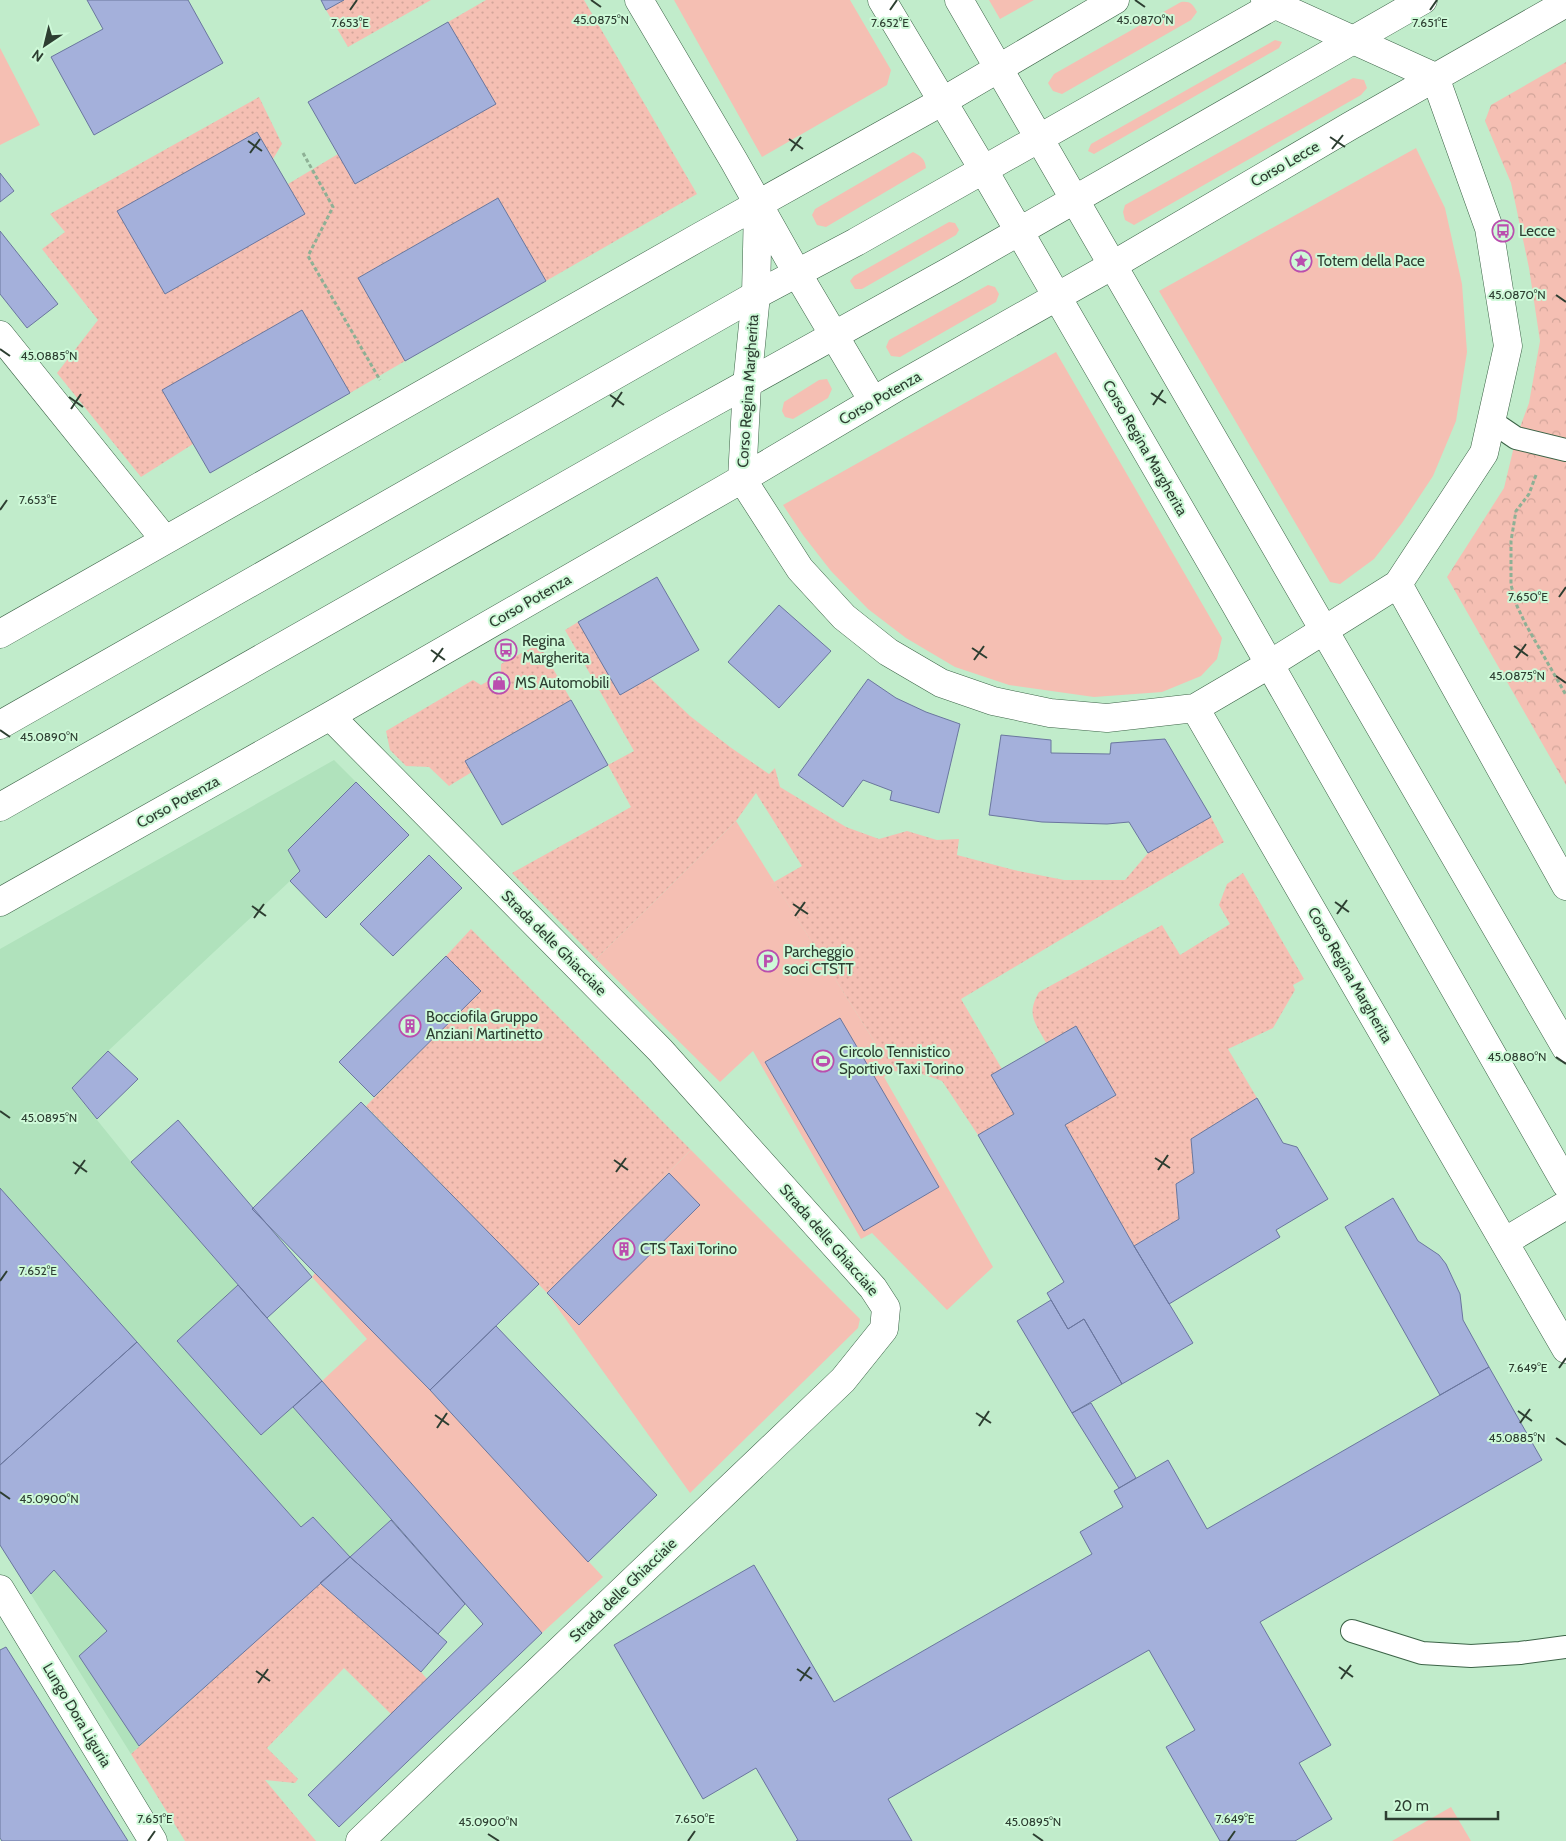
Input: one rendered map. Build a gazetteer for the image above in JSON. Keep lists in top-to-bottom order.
{
  "streets": {
    "street": [
      "Corso Lecce",
      "Corso Regina Margherita",
      "Corso Potenza",
      "Strada delle Ghiacciaie",
      "Lungo Dora Liguria"
    ]
  },
  "crossings": [
    ["Corso Lecce", "Corso Regina Margherita"],
    ["Corso Lecce", "Corso Potenza"],
    ["Corso Regina Margherita", "Corso Potenza"],
    ["Corso Potenza", "Strada delle Ghiacciaie"]
  ],
  "places": {
    "bus stop": ["Lecce", "Regina Margherita"],
    "place": ["Totem della Pace"],
    "shop": ["MS Automobili"],
    "parking": ["Parcheggio soci CTSTT"],
    "building": ["Bocciofila Gruppo Anziani Martinetto", "CTS Taxi Torino"],
    "sports": ["Circolo Tennistico Sportivo Taxi Torino"]
  },
  "scale_bar": "20 m",
  "north": "bottom left",
  "coordinates": [
    "45.0870°N",
    "45.0875°N",
    "7.653°E",
    "7.652°E",
    "7.651°E",
    "45.0885°N",
    "7.650°E",
    "45.0890°N",
    "45.0880°N",
    "45.0895°N",
    "7.649°E",
    "45.0900°N"
  ]
}
